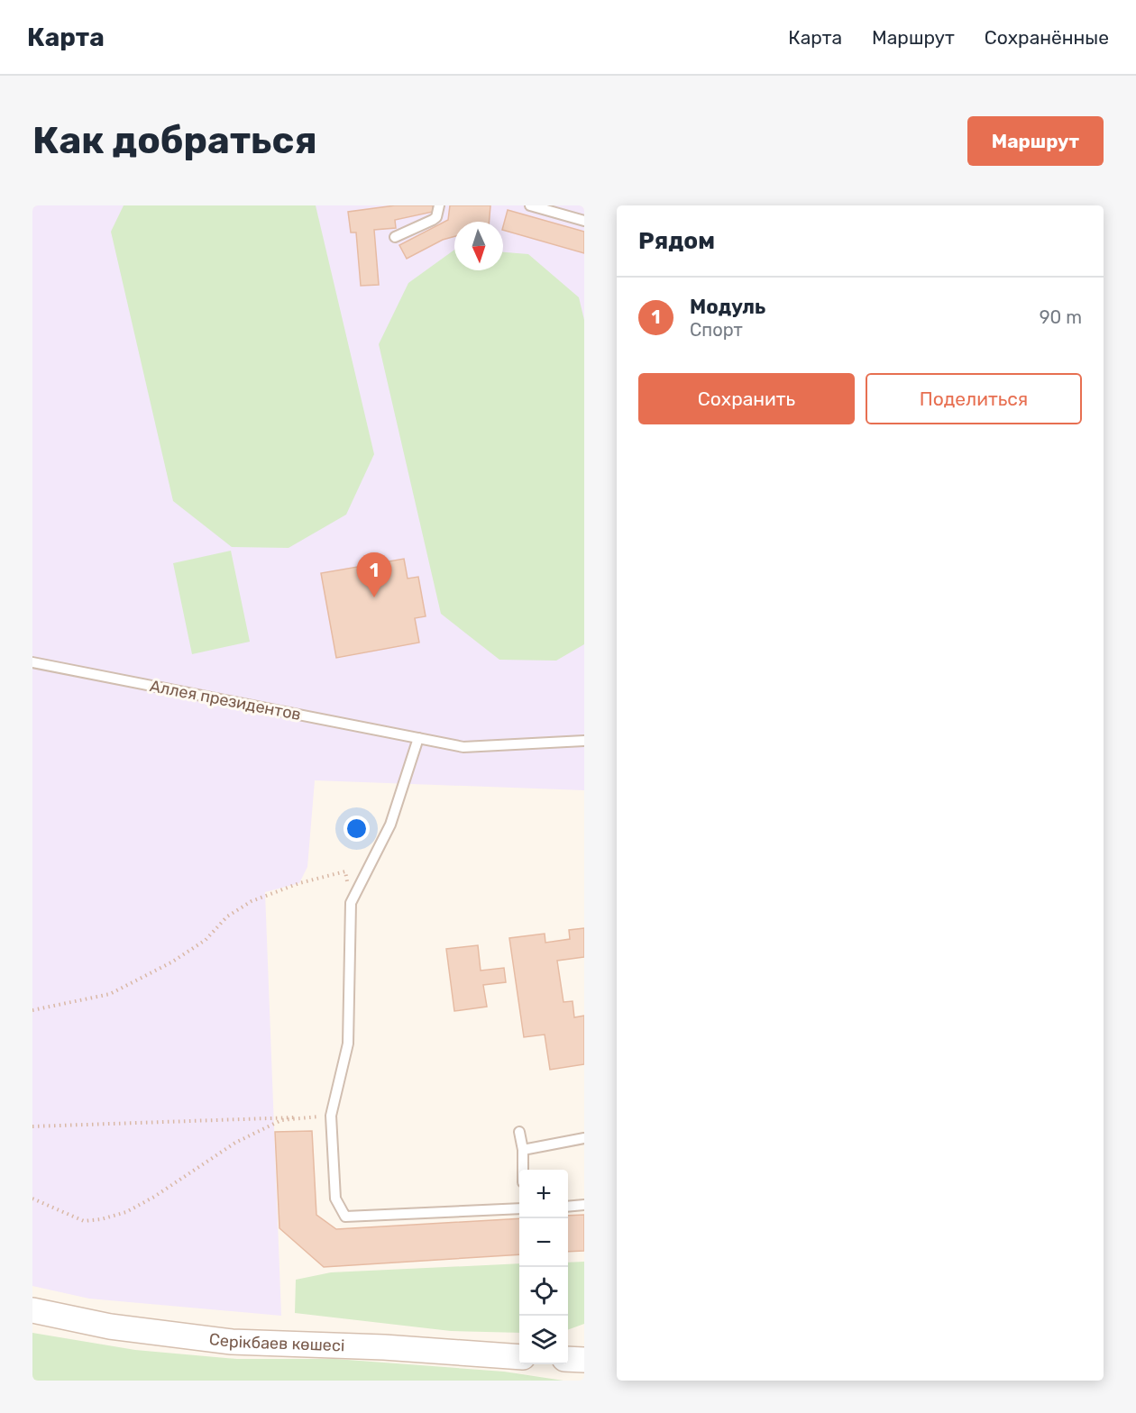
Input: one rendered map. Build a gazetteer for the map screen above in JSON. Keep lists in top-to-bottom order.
{
  "streets": {
    "main road": ["Серікбаев көшесі"],
    "lane": ["Аллея президентов"]
  },
  "north": "bottom",
  "page": {
    "header": "Карта",
    "nav": ["Карта", "Маршрут", "Сохранённые"],
    "buttons": [
      "Маршрут",
      ["Сохранить", "Поделиться"]
    ],
    "title": "Как добраться",
    "heading": "Рядом",
    "list": [
      {
        "mark": "1",
        "name": "Модуль",
        "note": "Спорт",
        "value": "90 m"
      }
    ],
    "pins": "1",
    "map_buttons": ["+", "−"]
  }
}
